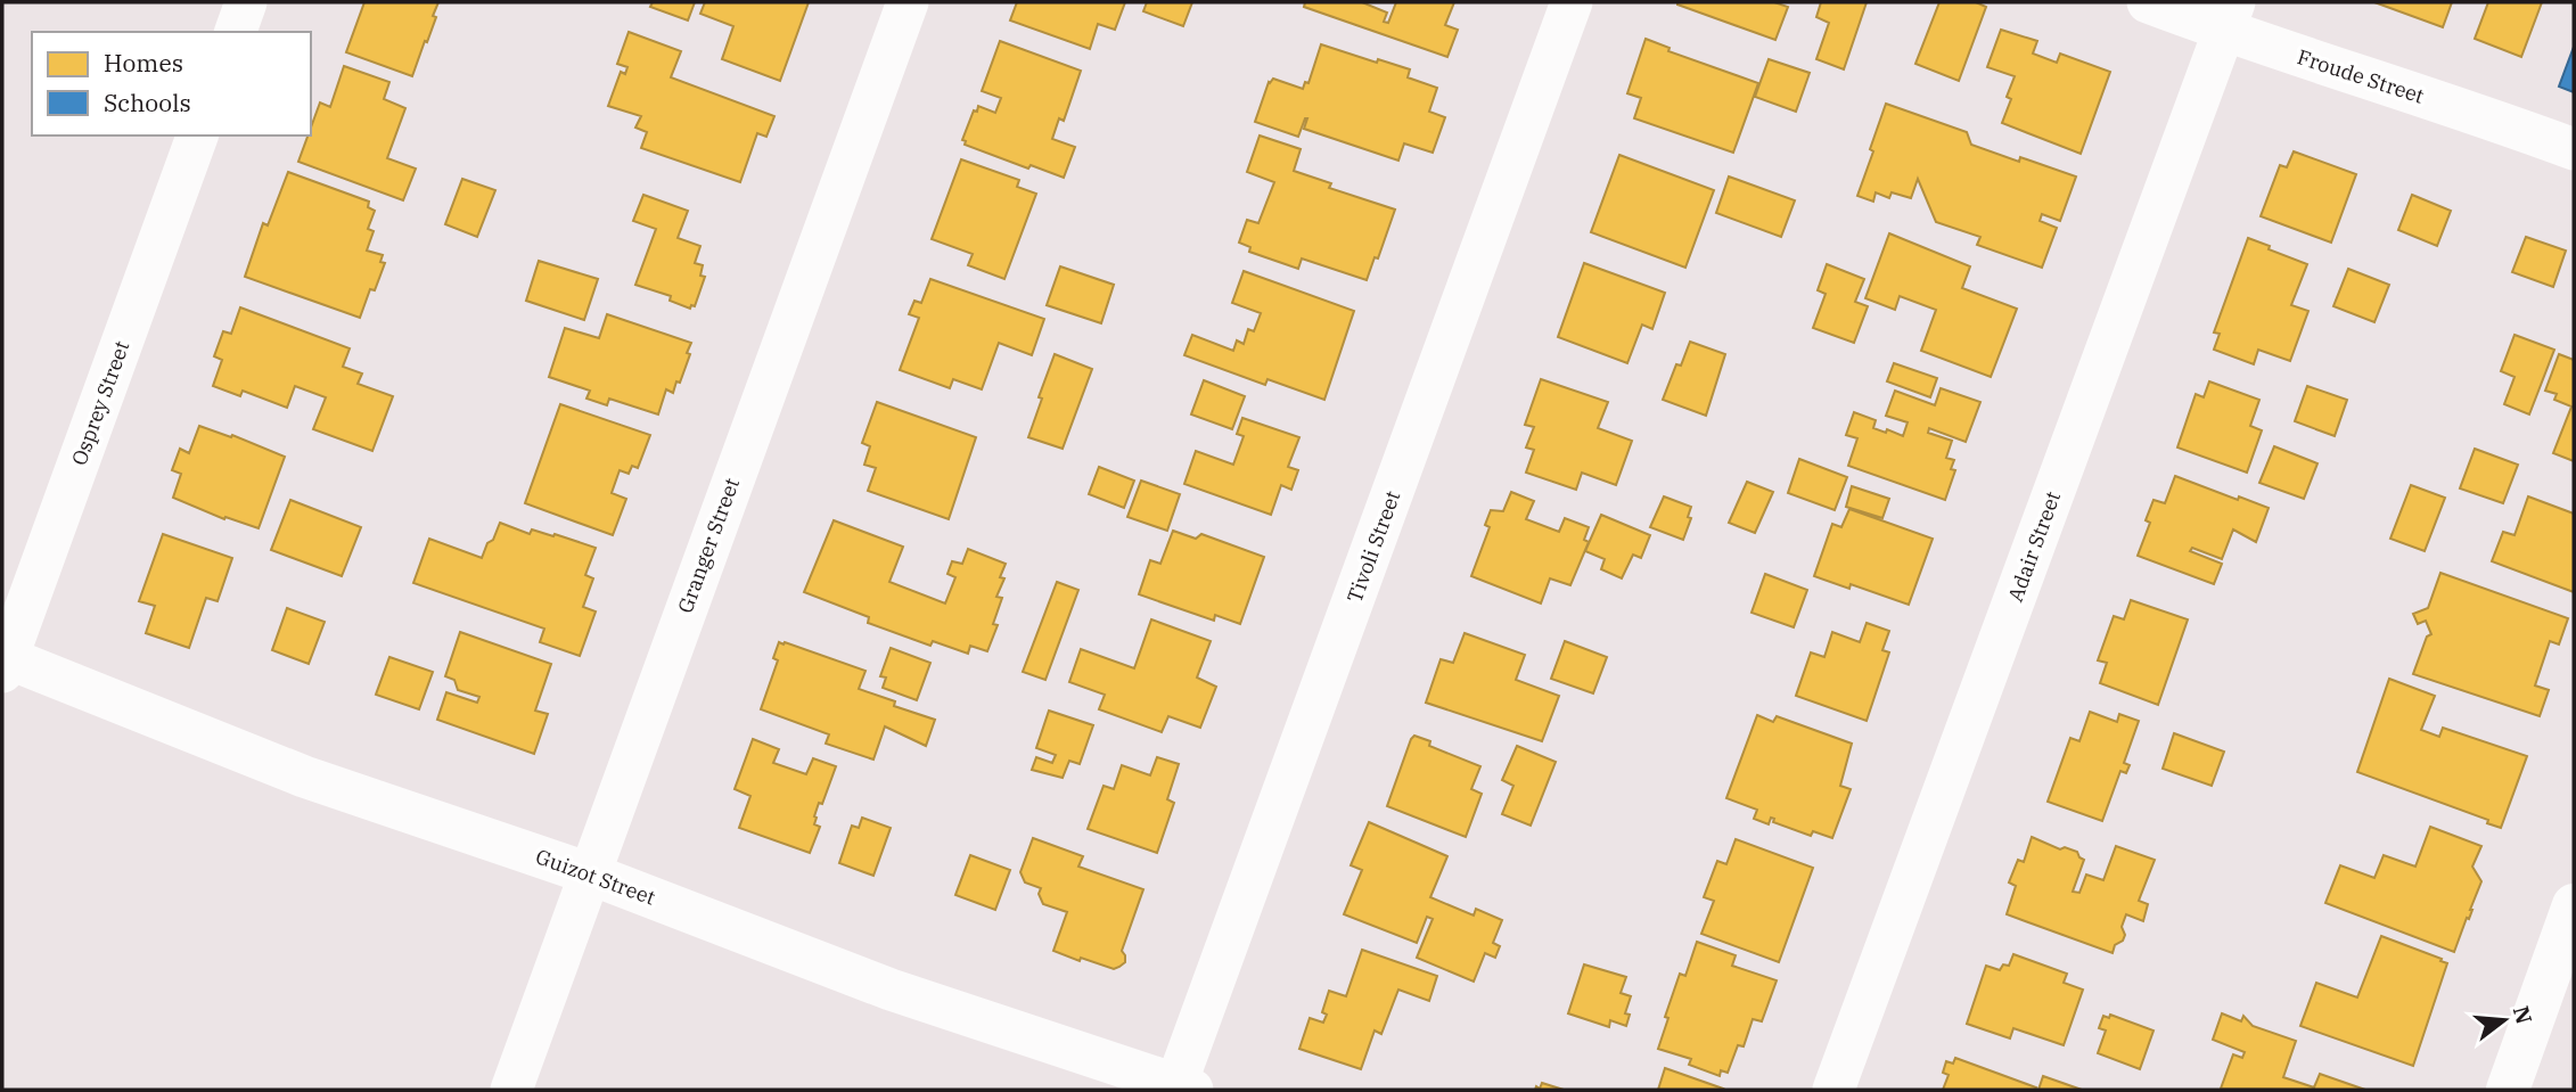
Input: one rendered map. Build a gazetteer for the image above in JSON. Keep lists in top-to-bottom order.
{
  "streets": {
    "street": [
      "Froude Street",
      "Osprey Street",
      "Granger Street",
      "Tivoli Street",
      "Adair Street",
      "Guizot Street"
    ]
  },
  "crossings": [
    ["Froude Street", "Adair Street"],
    ["Osprey Street", "Guizot Street"],
    ["Granger Street", "Guizot Street"],
    ["Tivoli Street", "Guizot Street"]
  ],
  "legend": ["Homes", "Schools"],
  "north": "right"
}
